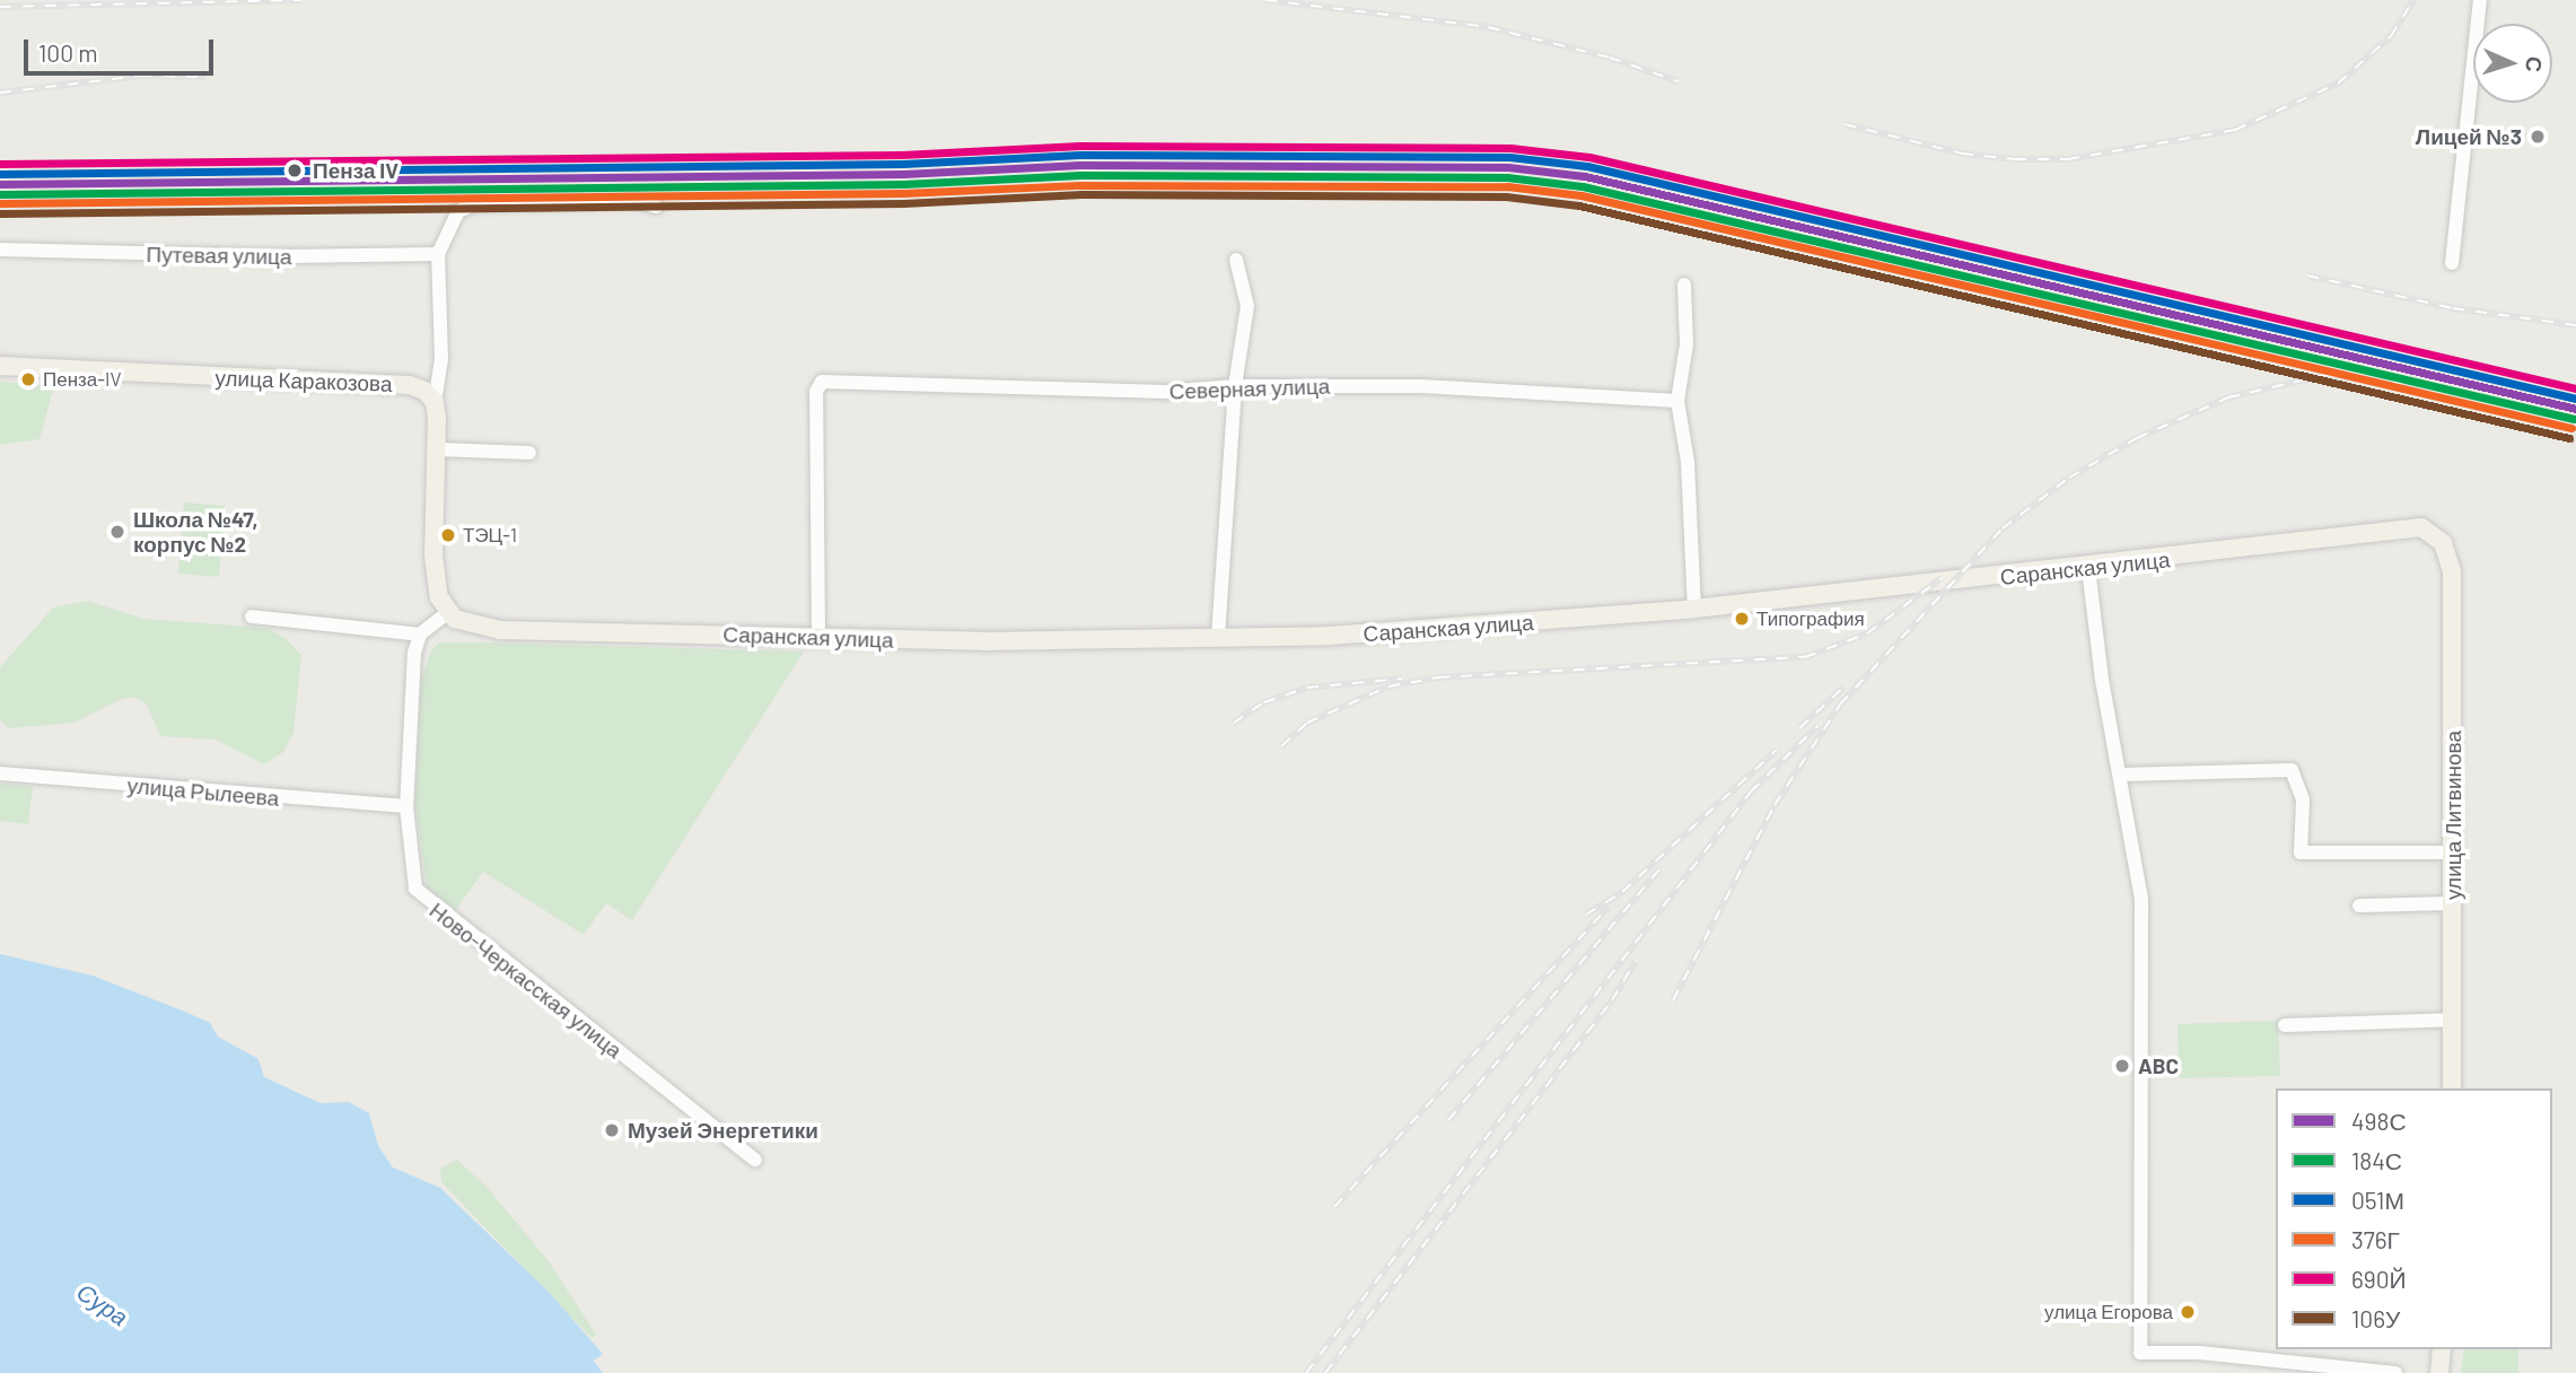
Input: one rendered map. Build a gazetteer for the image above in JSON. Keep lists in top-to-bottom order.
{
  "streets": {
    "main road": ["улица Каракозова", "Саранская улица", "улица Литвинова"],
    "street": [
      "Путевая улица",
      "Северная улица",
      "улица Рылеева",
      "Ново-Черкасская улица"
    ]
  },
  "crossings": [
    ["Северная улица", "Саранская улица"],
    ["Саранская улица", "улица Литвинова"],
    ["улица Рылеева", "Ново-Черкасская улица"]
  ],
  "water": ["Сура"],
  "places": [
    "Лицей №3",
    "Пенза IV",
    "Пенза-IV",
    "Школа №47, корпус №2",
    "ТЭЦ-1",
    "Типография",
    "ABC",
    "Музей Энергетики",
    "улица Егорова"
  ],
  "lines": [
    "transit line 690Й",
    "transit line 051М",
    "transit line 498С",
    "transit line 184С",
    "transit line 376Г",
    "transit line 106У"
  ],
  "legend": [
    "498С",
    "184С",
    "051М",
    "376Г",
    "690Й",
    "106У"
  ],
  "scale_bar": "100 m",
  "north": "right"
}
